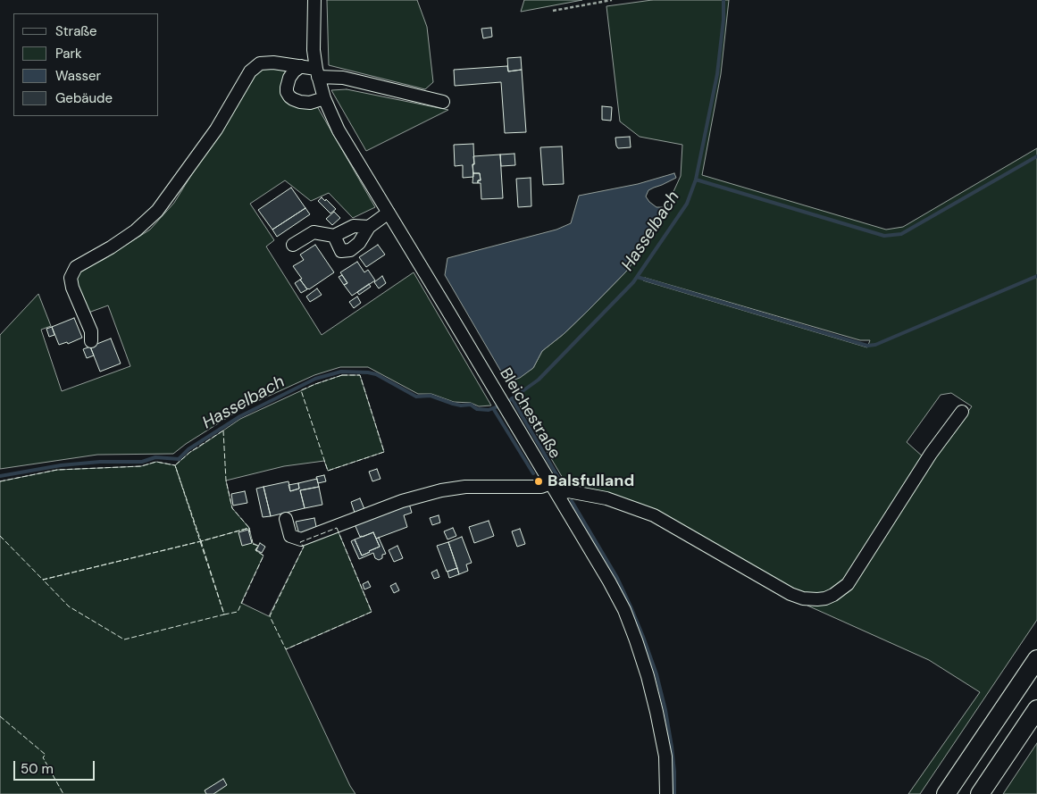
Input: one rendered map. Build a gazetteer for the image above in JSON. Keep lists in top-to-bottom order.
{
  "streets": {
    "street": ["Bleichestraße"]
  },
  "water": ["Hasselbach"],
  "places": ["Balsfulland"],
  "legend": [
    "Straße",
    "Park",
    "Wasser",
    "Gebäude"
  ],
  "scale_bar": "50 m"
}
